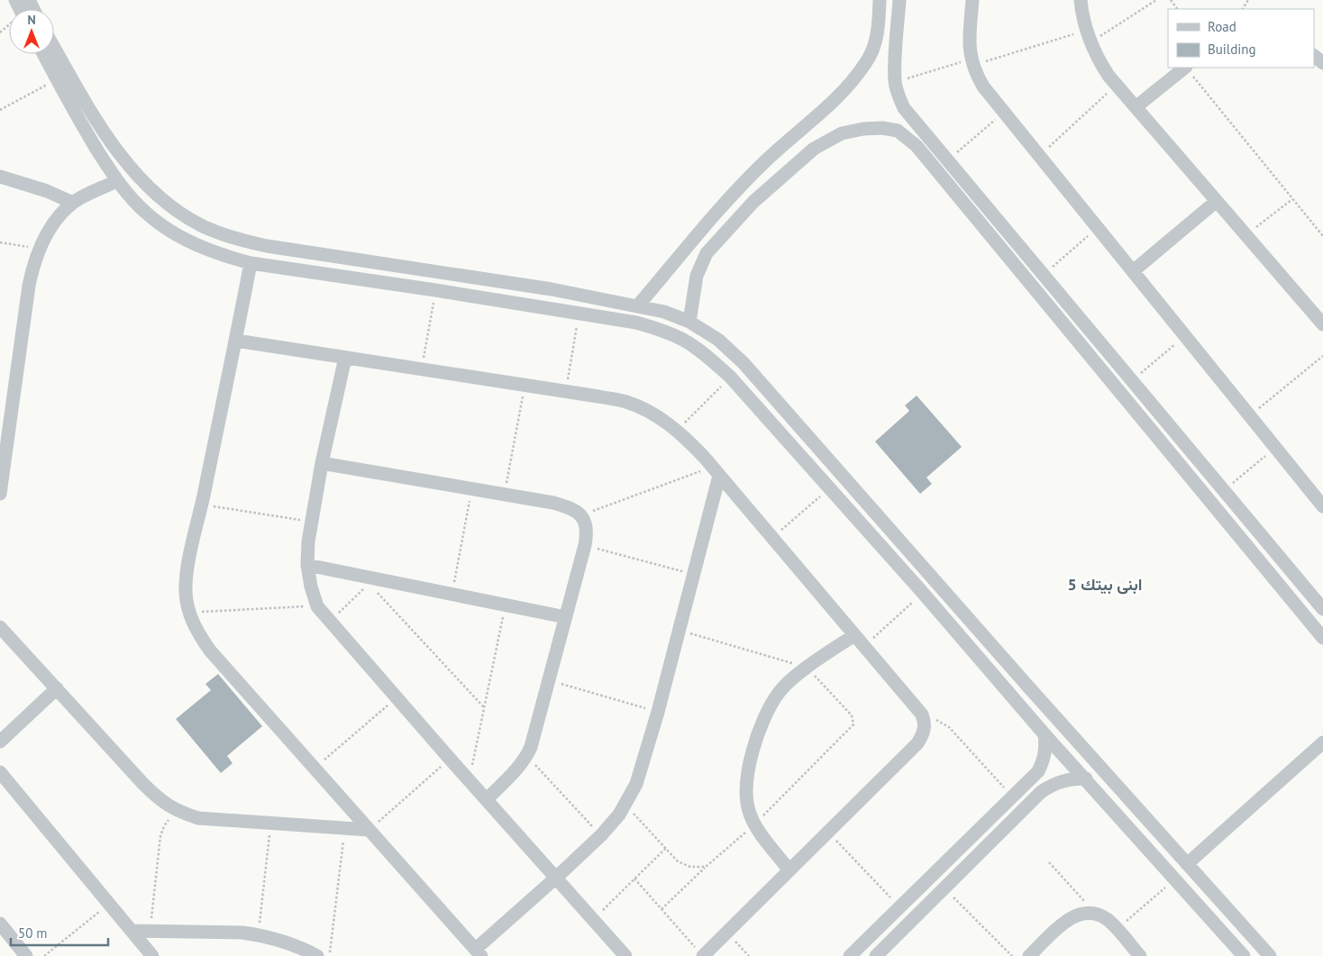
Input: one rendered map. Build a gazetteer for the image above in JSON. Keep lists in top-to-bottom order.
{
  "districts": ["ابنى بيتك 5"],
  "legend": ["Road", "Building"],
  "scale_bar": "50 m",
  "north": "top"
}
